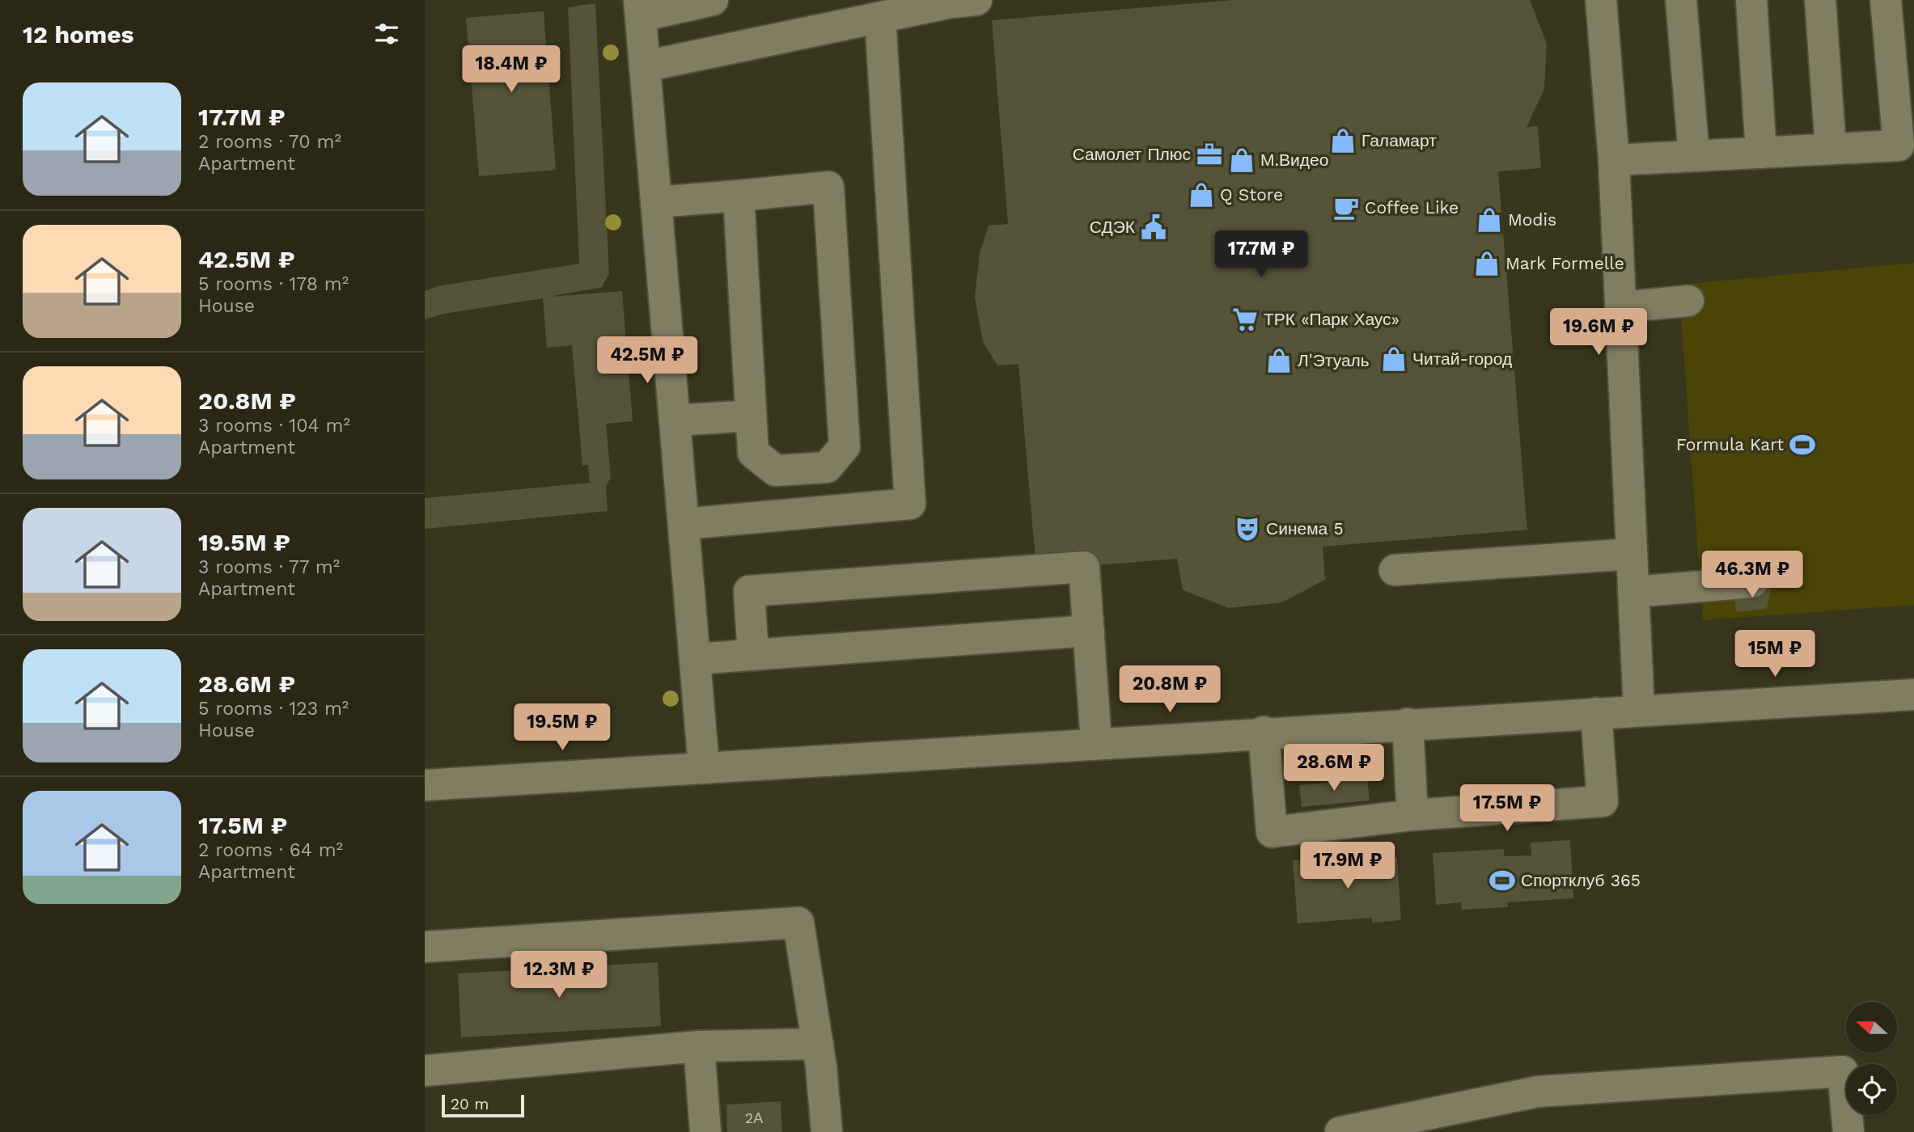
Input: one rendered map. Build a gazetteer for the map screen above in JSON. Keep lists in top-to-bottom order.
{
  "places": {
    "shop": [
      "Галамарт",
      "М.Видео",
      "Q Store",
      "Modis",
      "Mark Formelle",
      "Читай-город",
      "Л'Этуаль"
    ],
    "office": ["Самолет Плюс"],
    "cafe": ["Coffee Like"],
    "public building": ["СДЭК"],
    "supermarket": ["ТРК «Парк Хаус»"],
    "sports": ["Formula Kart", "Спортклуб 365"],
    "theatre": ["Синема 5"]
  },
  "house_numbers": ["2А"],
  "scale_bar": "20 m",
  "north": "left",
  "page": {
    "heading": "12 homes",
    "price": [
      "18.4M ₽",
      "17.7M ₽",
      "19.6M ₽",
      "42.5M ₽",
      "46.3M ₽",
      "15M ₽",
      "20.8M ₽",
      "19.5M ₽",
      "28.6M ₽",
      "17.5M ₽",
      "17.9M ₽",
      "12.3M ₽"
    ],
    "list": [
      {
        "name": "17.7M ₽",
        "note": "2 rooms · 70 m² · Apartment"
      },
      {
        "name": "42.5M ₽",
        "note": "5 rooms · 178 m² · House"
      },
      {
        "name": "20.8M ₽",
        "note": "3 rooms · 104 m² · Apartment"
      },
      {
        "name": "19.5M ₽",
        "note": "3 rooms · 77 m² · Apartment"
      },
      {
        "name": "28.6M ₽",
        "note": "5 rooms · 123 m² · House"
      },
      {
        "name": "17.5M ₽",
        "note": "2 rooms · 64 m² · Apartment"
      }
    ],
    "scale": "20 m"
  }
}
